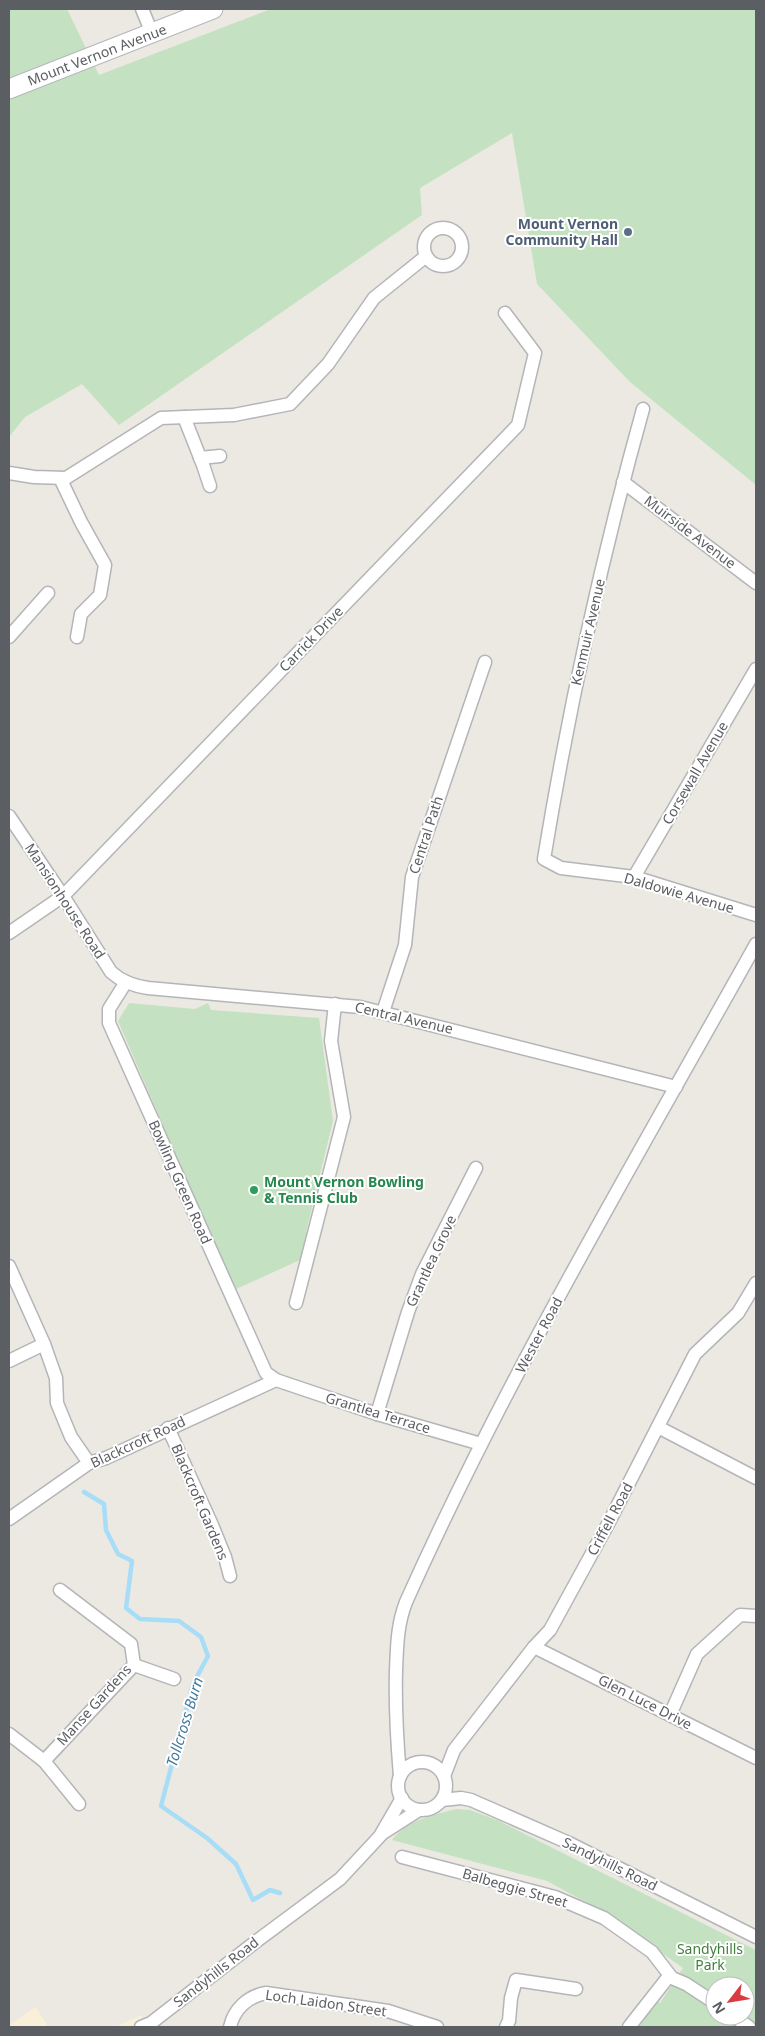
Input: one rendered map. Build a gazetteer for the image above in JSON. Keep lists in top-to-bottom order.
{
  "streets": {
    "main road": ["Mount Vernon Avenue"],
    "street": [
      "Muirside Avenue",
      "Kenmuir Avenue",
      "Carrick Drive",
      "Corsewall Avenue",
      "Central Path",
      "Daldowie Avenue",
      "Mansionhouse Road",
      "Central Avenue",
      "Bowling Green Road",
      "Grantlea Grove",
      "Wester Road",
      "Grantlea Terrace",
      "Blackcroft Road",
      "Blackcroft Gardens",
      "Criffell Road",
      "Glen Luce Drive",
      "Manse Gardens",
      "Sandyhills Road",
      "Balbeggie Street",
      "Loch Laidon Street"
    ]
  },
  "crossings": [
    ["Muirside Avenue", "Kenmuir Avenue"],
    ["Kenmuir Avenue", "Daldowie Avenue"],
    ["Carrick Drive", "Mansionhouse Road"],
    ["Corsewall Avenue", "Daldowie Avenue"],
    ["Central Path", "Central Avenue"],
    ["Mansionhouse Road", "Central Avenue"],
    ["Mansionhouse Road", "Bowling Green Road"],
    ["Central Avenue", "Bowling Green Road"],
    ["Central Avenue", "Wester Road"],
    ["Bowling Green Road", "Grantlea Terrace"],
    ["Bowling Green Road", "Blackcroft Road"],
    ["Grantlea Grove", "Grantlea Terrace"],
    ["Wester Road", "Grantlea Terrace"],
    ["Wester Road", "Criffell Road"],
    ["Wester Road", "Sandyhills Road"],
    ["Grantlea Terrace", "Blackcroft Road"],
    ["Blackcroft Road", "Blackcroft Gardens"],
    ["Criffell Road", "Glen Luce Drive"],
    ["Criffell Road", "Sandyhills Road"]
  ],
  "water": ["Tollcross Burn"],
  "parks": ["Sandyhills Park"],
  "places": ["Mount Vernon Community Hall", "Mount Vernon Bowling & Tennis Club"],
  "north": "bottom left"
}
